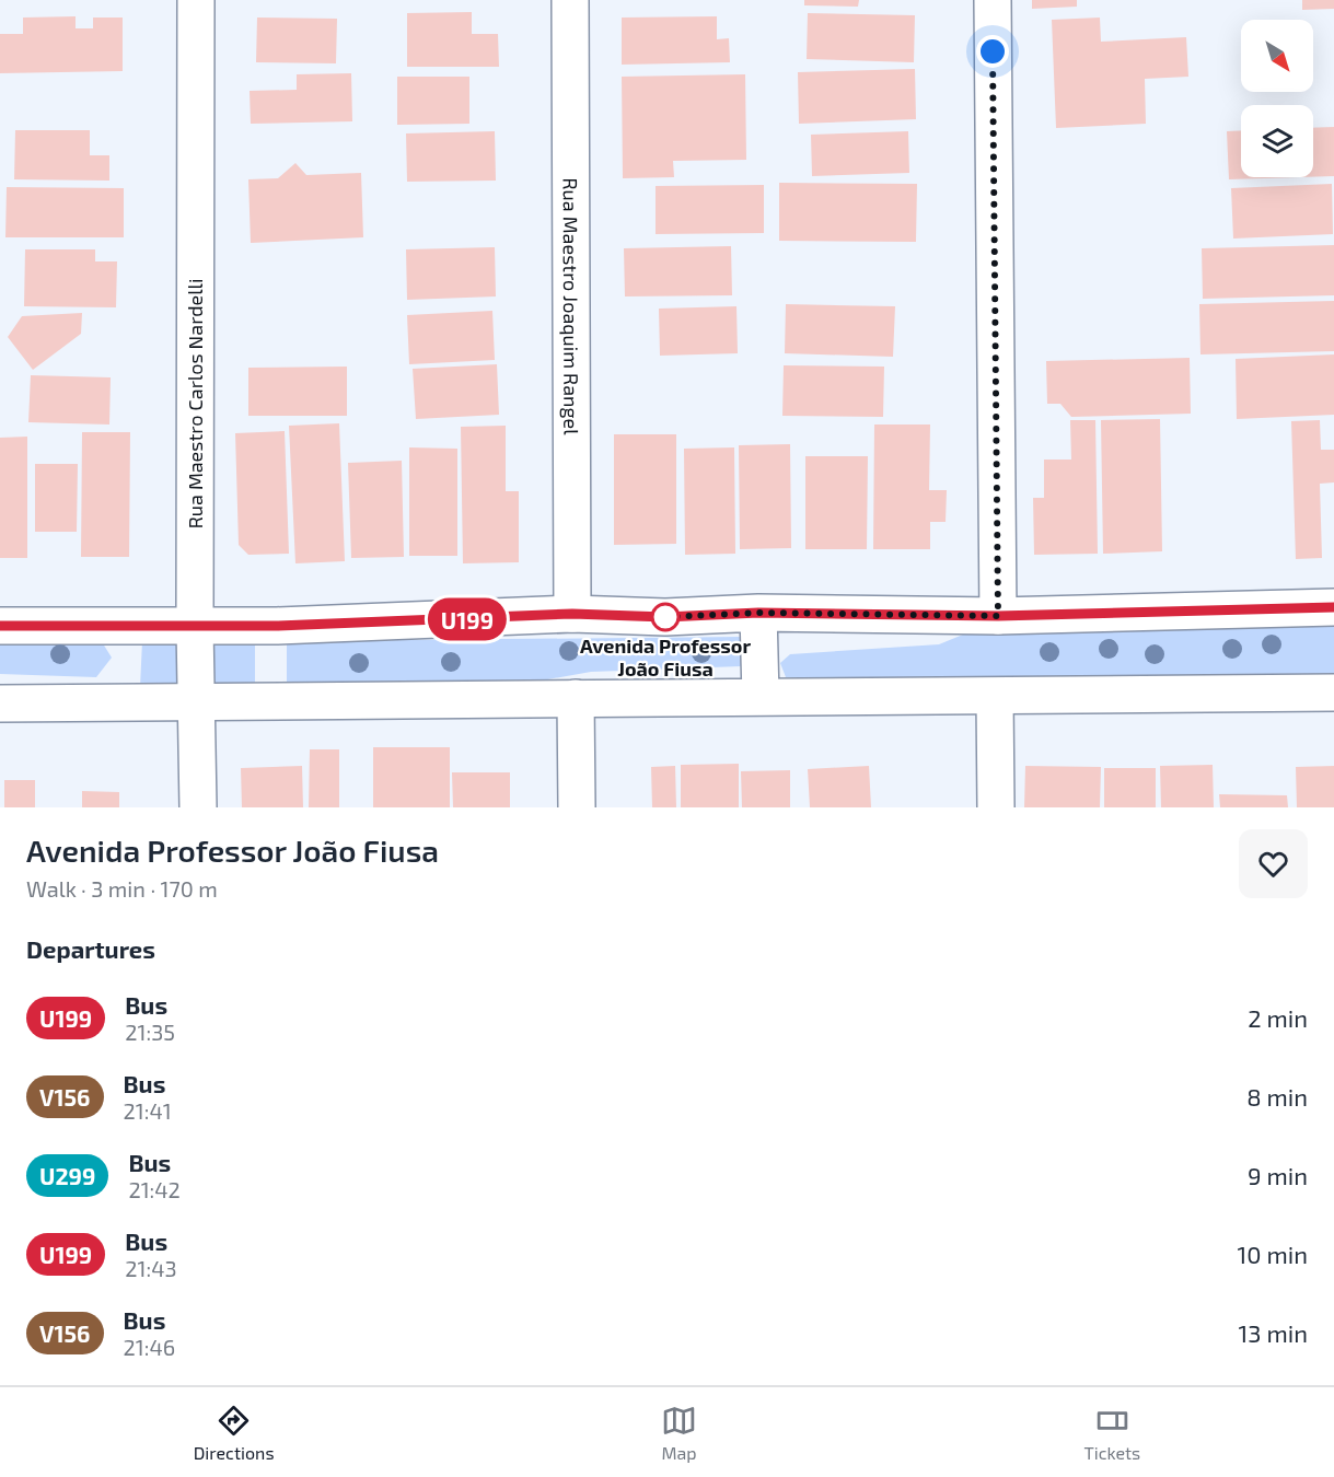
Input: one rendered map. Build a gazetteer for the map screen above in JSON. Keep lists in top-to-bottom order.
{
  "streets": {
    "main road": ["Rua Maestro Joaquim Rangel", "Rua Maestro Carlos Nardelli"]
  },
  "places": ["Avenida Professor João Fiusa"],
  "lines": ["bus line U199"],
  "north": "bottom right",
  "page": {
    "on_map": "U199",
    "heading": [
      ["Avenida Professor João Fiusa", "Walk · 3 min · 170 m"],
      "Departures"
    ],
    "list": [
      {
        "mark": "U199",
        "name": "Bus",
        "note": "21:35",
        "value": "2 min"
      },
      {
        "mark": "V156",
        "name": "Bus",
        "note": "21:41",
        "value": "8 min"
      },
      {
        "mark": "U299",
        "name": "Bus",
        "note": "21:42",
        "value": "9 min"
      },
      {
        "mark": "U199",
        "name": "Bus",
        "note": "21:43",
        "value": "10 min"
      },
      {
        "mark": "V156",
        "name": "Bus",
        "note": "21:46",
        "value": "13 min"
      }
    ],
    "tabs": ["Directions", "Map", "Tickets"]
  }
}
